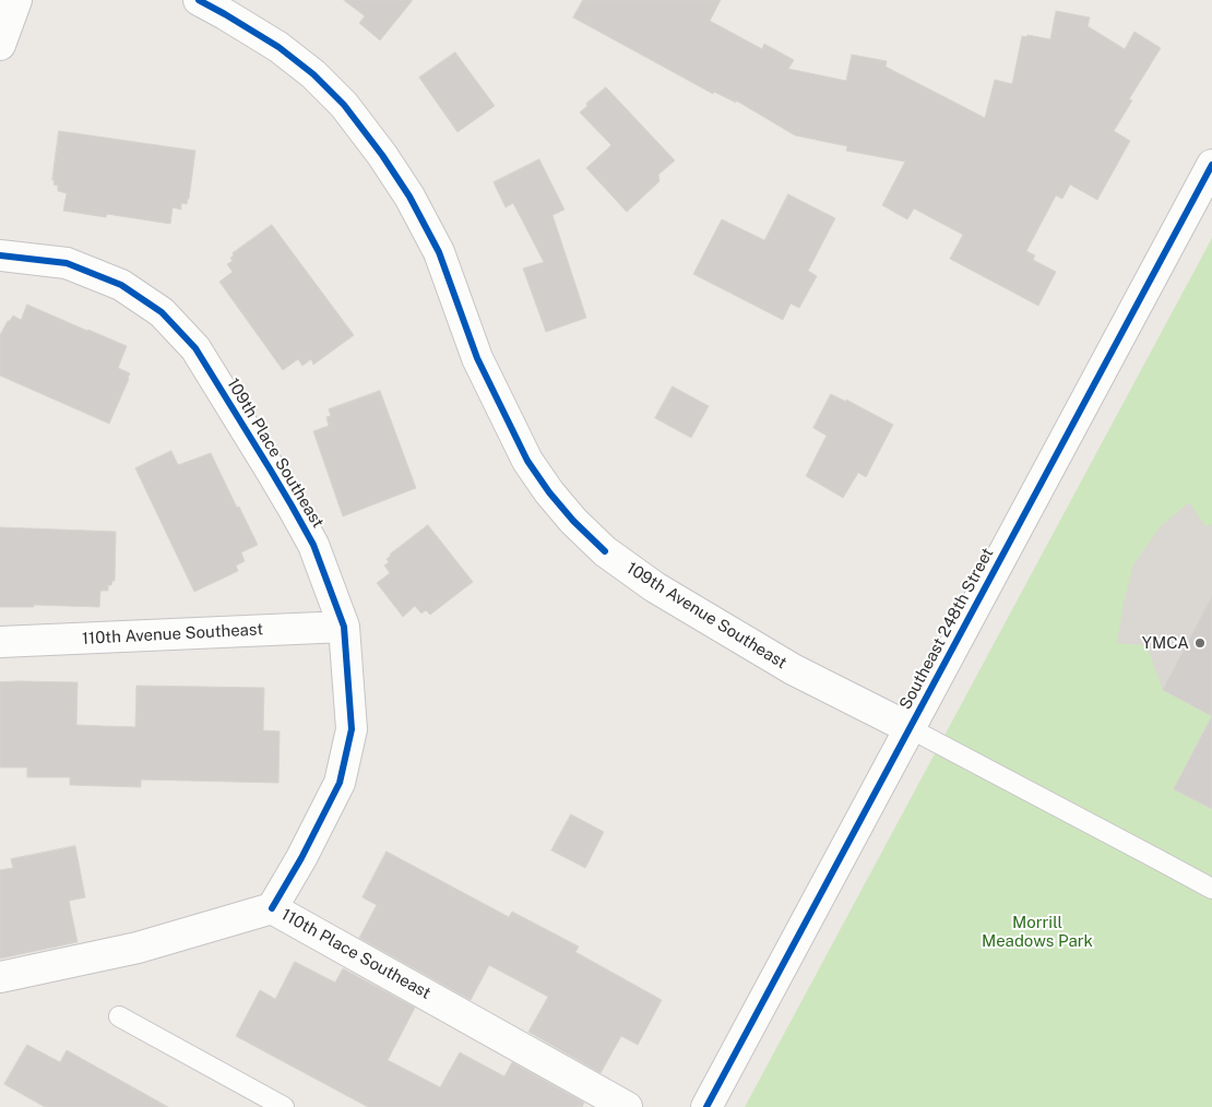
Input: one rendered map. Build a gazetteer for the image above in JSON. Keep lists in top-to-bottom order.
{
  "streets": {
    "street": [
      "109th Place Southeast",
      "109th Avenue Southeast",
      "Southeast 248th Street",
      "110th Avenue Southeast",
      "110th Place Southeast"
    ]
  },
  "crossings": [
    ["109th Place Southeast", "110th Avenue Southeast"],
    ["109th Place Southeast", "110th Place Southeast"],
    ["109th Avenue Southeast", "Southeast 248th Street"]
  ],
  "parks": ["Morrill Meadows Park"],
  "places": ["YMCA"]
}
